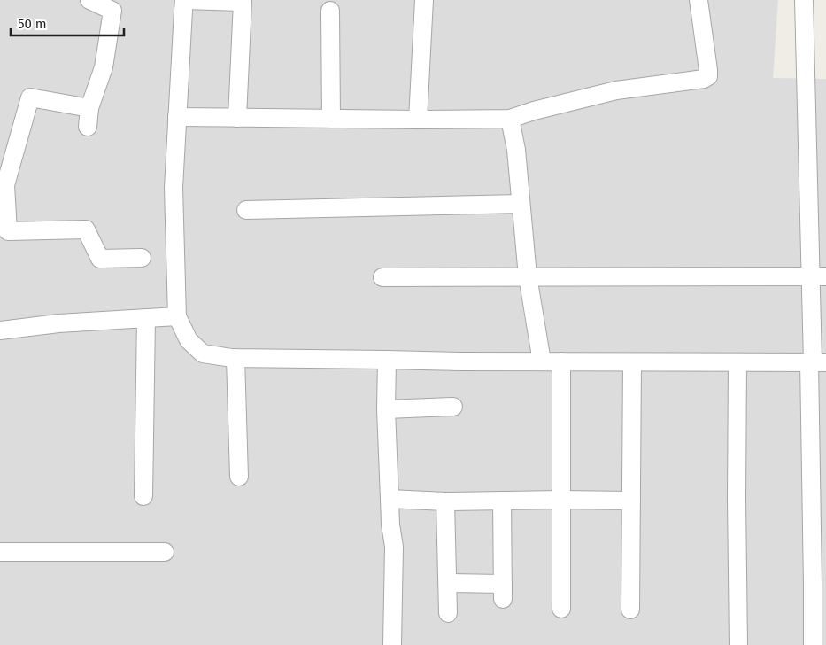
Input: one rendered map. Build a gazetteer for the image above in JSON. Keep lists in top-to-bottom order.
{
  "scale_bar": "50 m"
}
